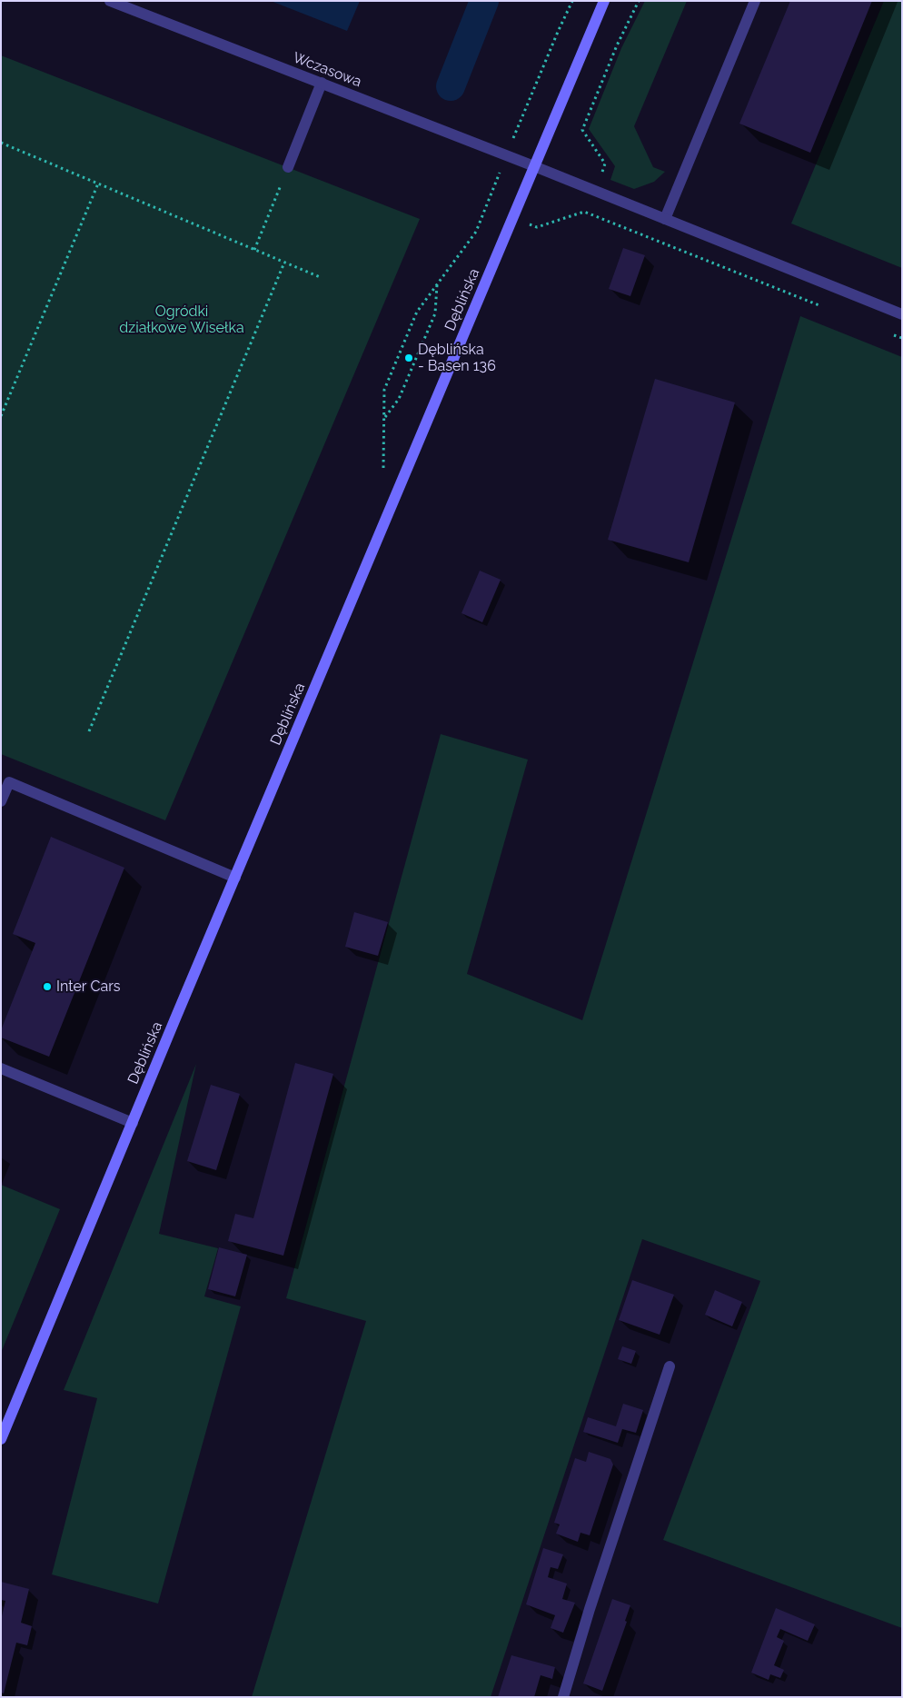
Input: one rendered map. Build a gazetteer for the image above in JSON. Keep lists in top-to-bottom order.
{
  "streets": {
    "main road": ["Dęblińska"],
    "street": ["Wczasowa"]
  },
  "crossings": [
    ["Wczasowa", "Dęblińska"]
  ],
  "parks": ["Ogródki działkowe Wisełka"],
  "places": ["Dęblińska - Basen 136", "Inter Cars"]
}
